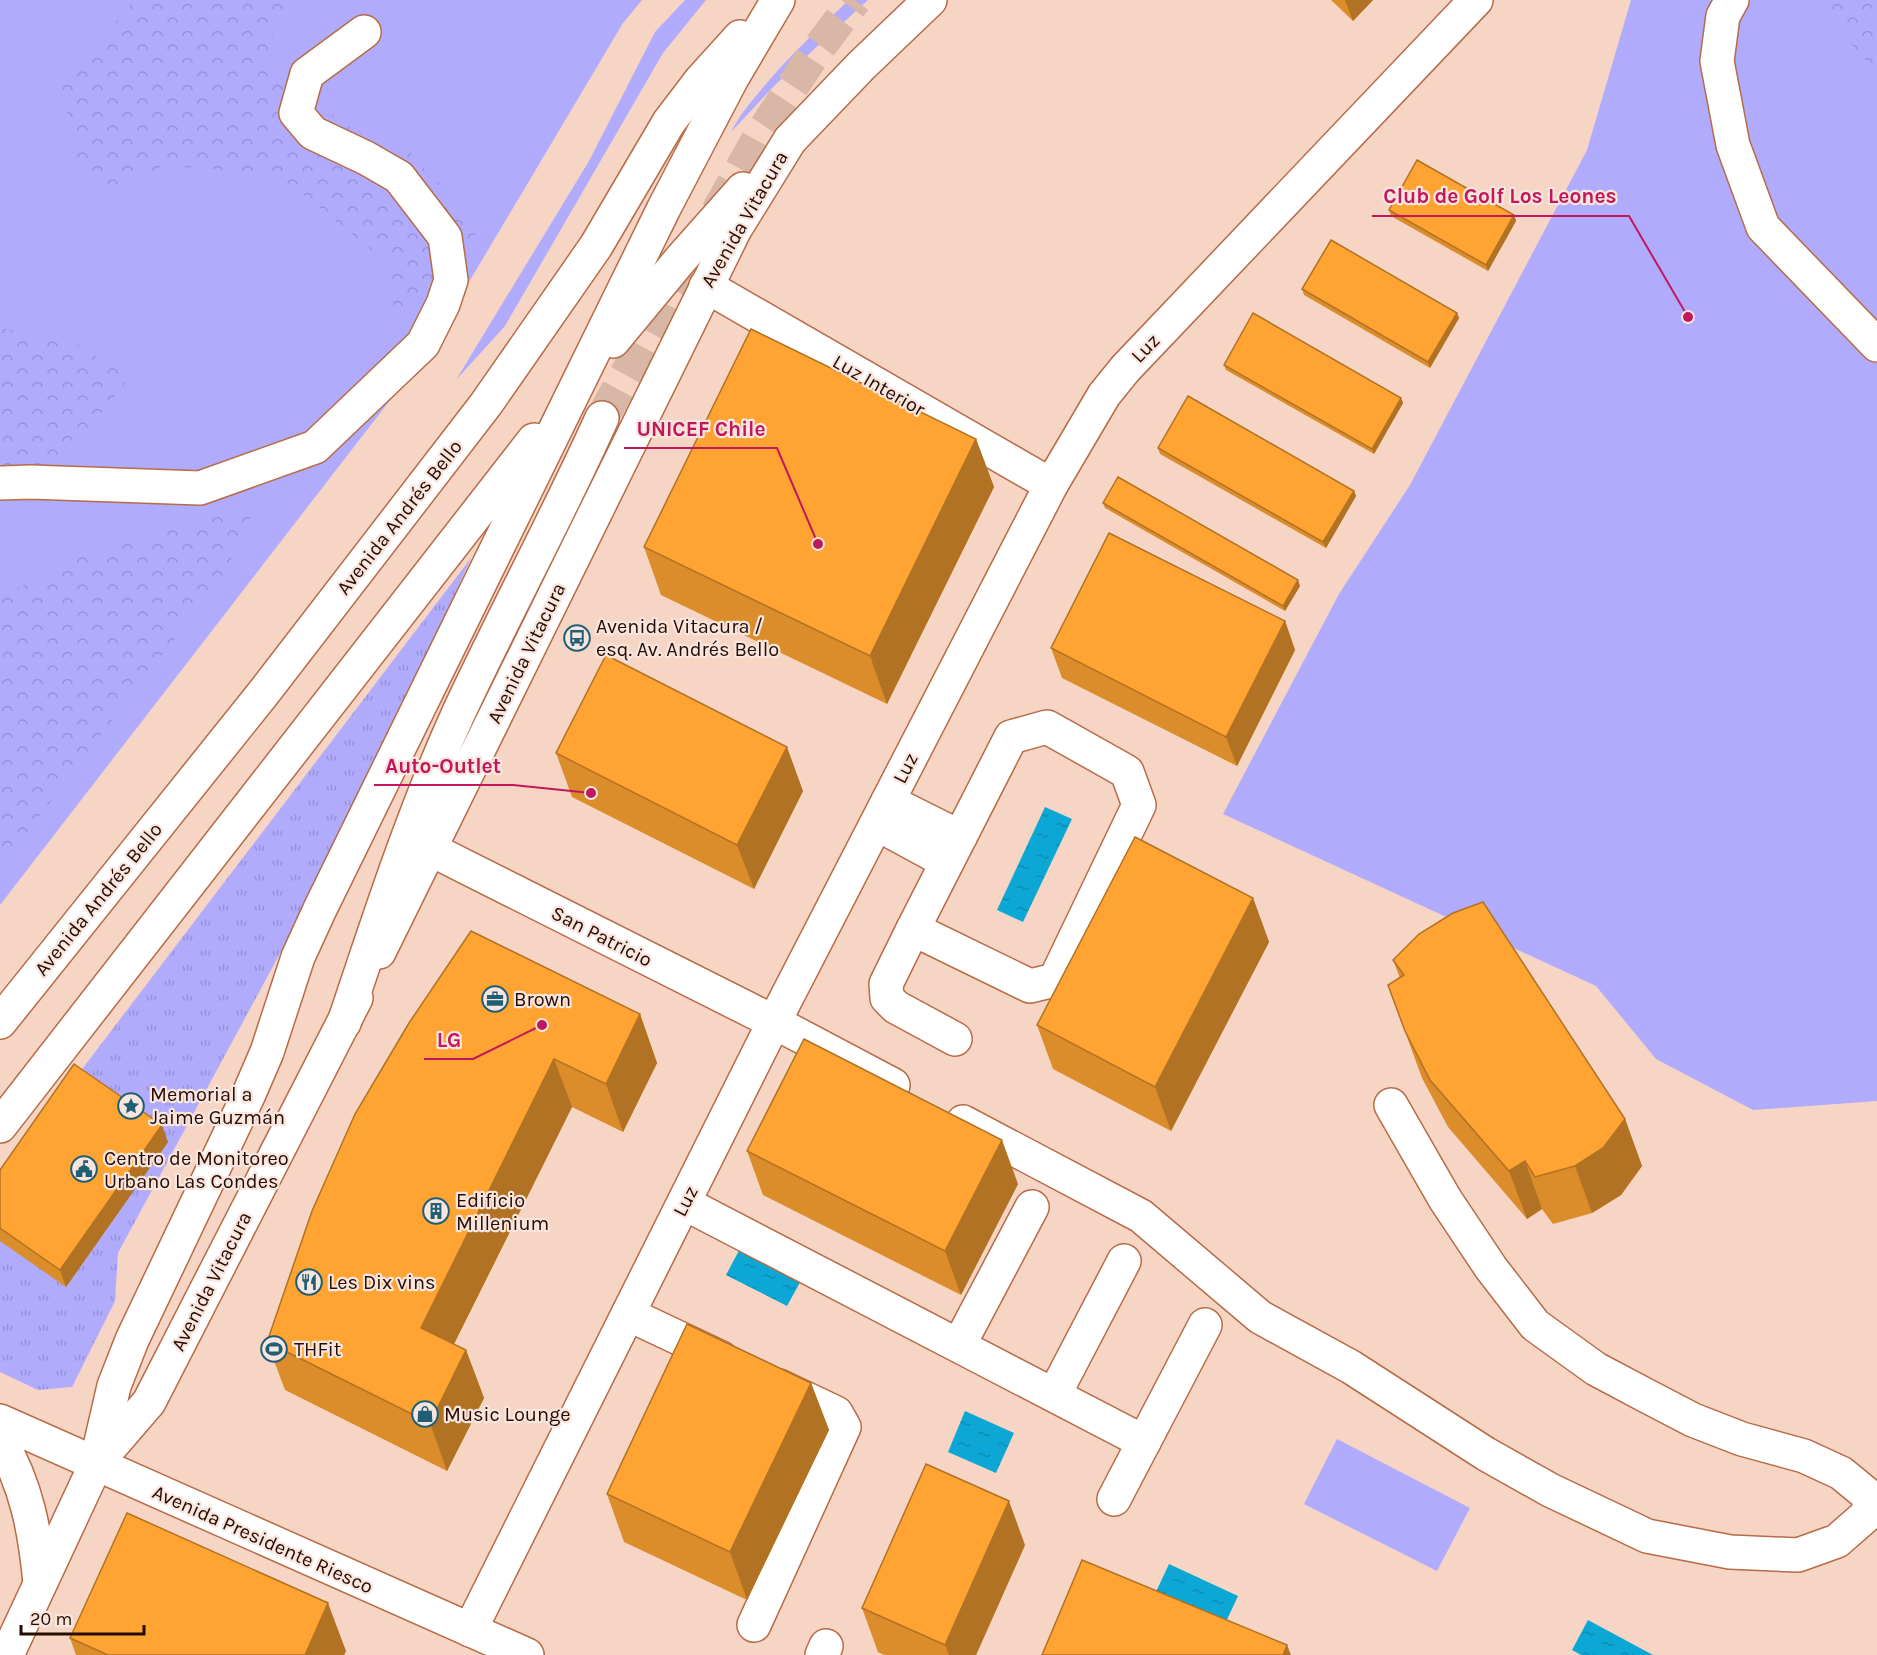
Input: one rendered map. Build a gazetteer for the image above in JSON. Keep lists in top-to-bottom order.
{
  "streets": {
    "main road": [
      "Avenida Vitacura",
      "Luz",
      "Luz Interior",
      "Avenida Andrés Bello",
      "San Patricio",
      "Avenida Presidente Riesco"
    ]
  },
  "crossings": [
    ["Avenida Vitacura", "Luz Interior"],
    ["Avenida Vitacura", "Avenida Andrés Bello"],
    ["Avenida Vitacura", "San Patricio"],
    ["Avenida Vitacura", "Avenida Presidente Riesco"],
    ["Luz", "Luz Interior"],
    ["Luz", "San Patricio"],
    ["Luz", "Avenida Presidente Riesco"]
  ],
  "places": {
    "other": [
      "Club de Golf Los Leones",
      "UNICEF Chile",
      "Auto-Outlet",
      "LG"
    ],
    "bus stop": ["Avenida Vitacura / esq. Av. Andrés Bello"],
    "office": ["Brown"],
    "place": ["Memorial a Jaime Guzmán"],
    "public building": ["Centro de Monitoreo Urbano Las Condes"],
    "building": ["Edificio Millenium"],
    "restaurant": ["Les Dix vins"],
    "sports": ["THFit"],
    "shop": ["Music Lounge"]
  },
  "scale_bar": "20 m"
}
